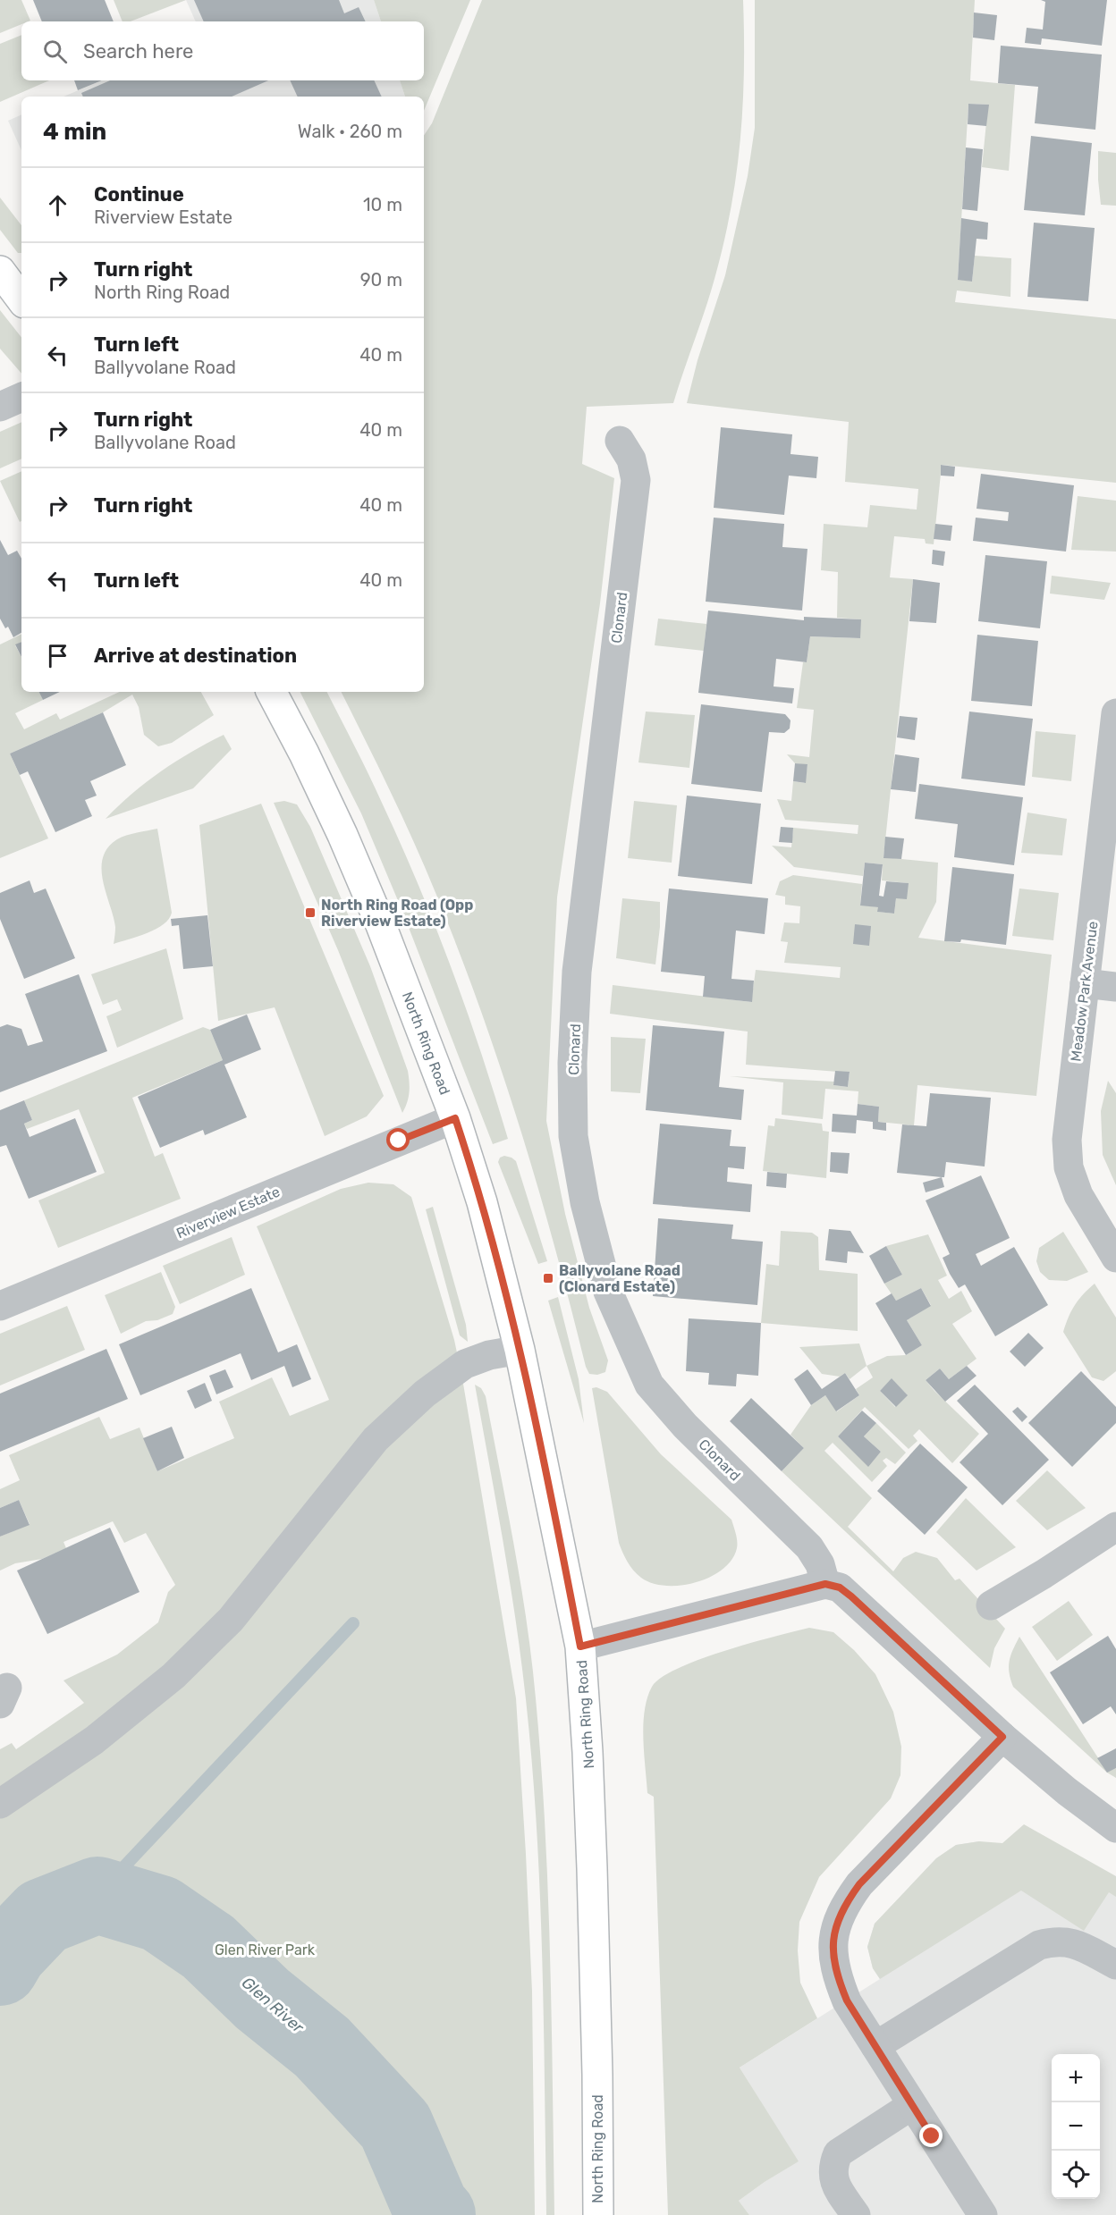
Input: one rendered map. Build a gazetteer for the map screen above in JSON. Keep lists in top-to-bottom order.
{
  "streets": {
    "main road": ["North Ring Road"],
    "street": ["Clonard", "Meadow Park Avenue", "Riverview Estate"]
  },
  "crossings": [
    ["North Ring Road", "Riverview Estate"]
  ],
  "water": ["Glen River"],
  "parks": ["Glen River Park"],
  "places": {
    "transit": ["North Ring Road (Opp Riverview Estate)", "Ballyvolane Road (Clonard Estate)"]
  },
  "page": {
    "search": "Search here",
    "heading": ["4 min", "Walk · 260 m"],
    "list": [
      ["Continue", "Riverview Estate", "10 m"],
      ["Turn right", "North Ring Road", "90 m"],
      ["Turn left", "Ballyvolane Road", "40 m"],
      ["Turn right", "Ballyvolane Road", "40 m"],
      ["Turn right", "40 m"],
      ["Turn left", "40 m"],
      "Arrive at destination"
    ],
    "map_buttons": ["+", "−"]
  }
}
